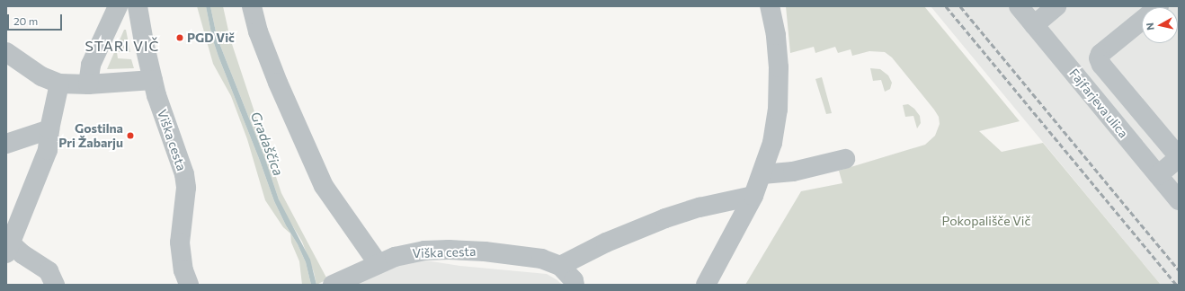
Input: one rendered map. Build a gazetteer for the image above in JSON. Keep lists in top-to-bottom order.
{
  "streets": {
    "street": ["Fajfarjeva ulica", "Viška cesta"]
  },
  "districts": ["STARI VIČ"],
  "water": ["Gradaščica"],
  "parks": ["Pokopališče Vič"],
  "places": ["PGD Vič", "Gostilna Pri Žabarju"],
  "scale_bar": "20 m",
  "north": "left"
}
